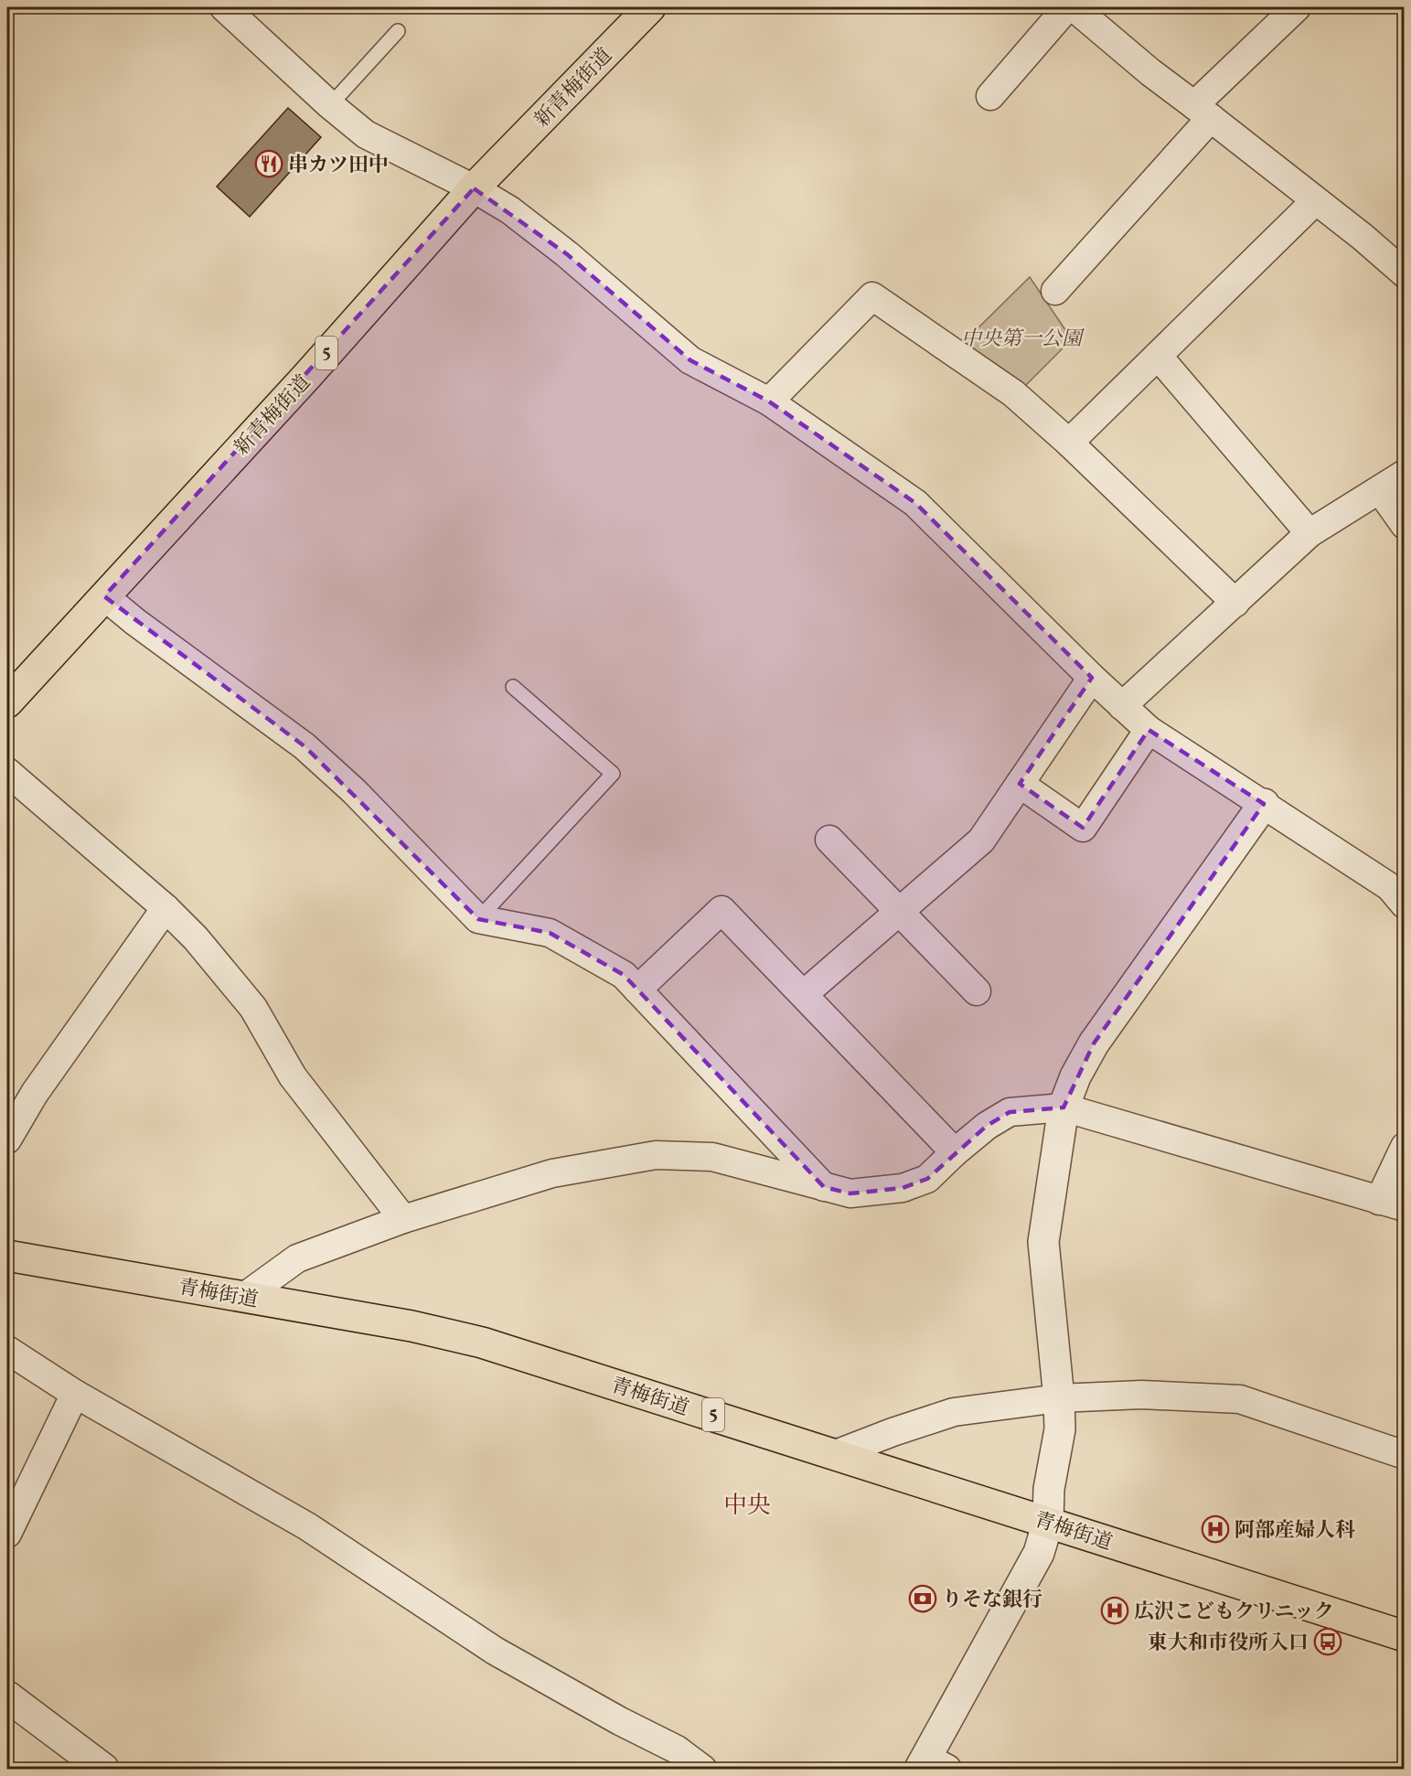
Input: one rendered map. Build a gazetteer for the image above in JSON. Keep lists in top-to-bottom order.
{
  "streets": {
    "main road": ["新青梅街道", "5", "青梅街道"]
  },
  "districts": ["中央"],
  "parks": ["中央第一公園"],
  "places": {
    "restaurant": ["串カツ田中"],
    "hospital": ["阿部産婦人科", "広沢こどもクリニック"],
    "bank": ["りそな銀行"],
    "bus stop": ["東大和市役所入口"]
  }
}
